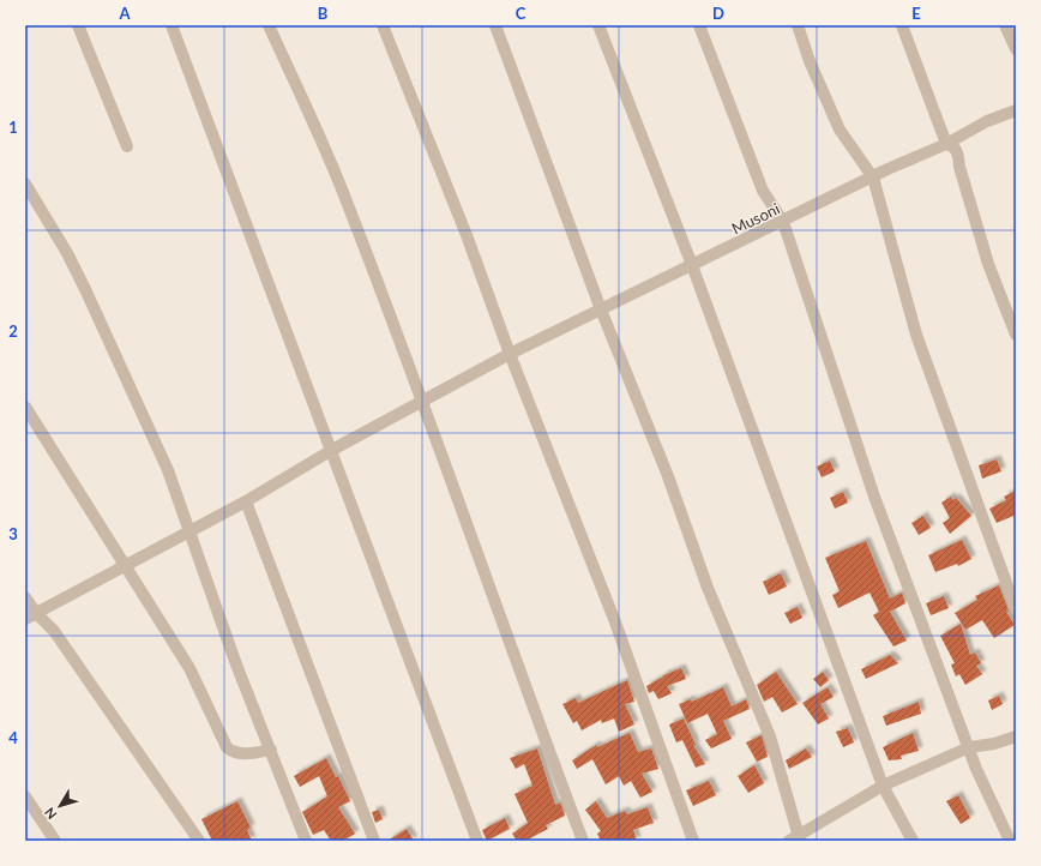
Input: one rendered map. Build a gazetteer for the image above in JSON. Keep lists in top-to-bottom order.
{
  "streets": {
    "street": ["Musoni"]
  },
  "north": "bottom left",
  "grid": {
    "columns": [
      "A",
      "B",
      "C",
      "D",
      "E"
    ],
    "rows": [
      "1",
      "2",
      "3",
      "4"
    ]
  }
}
